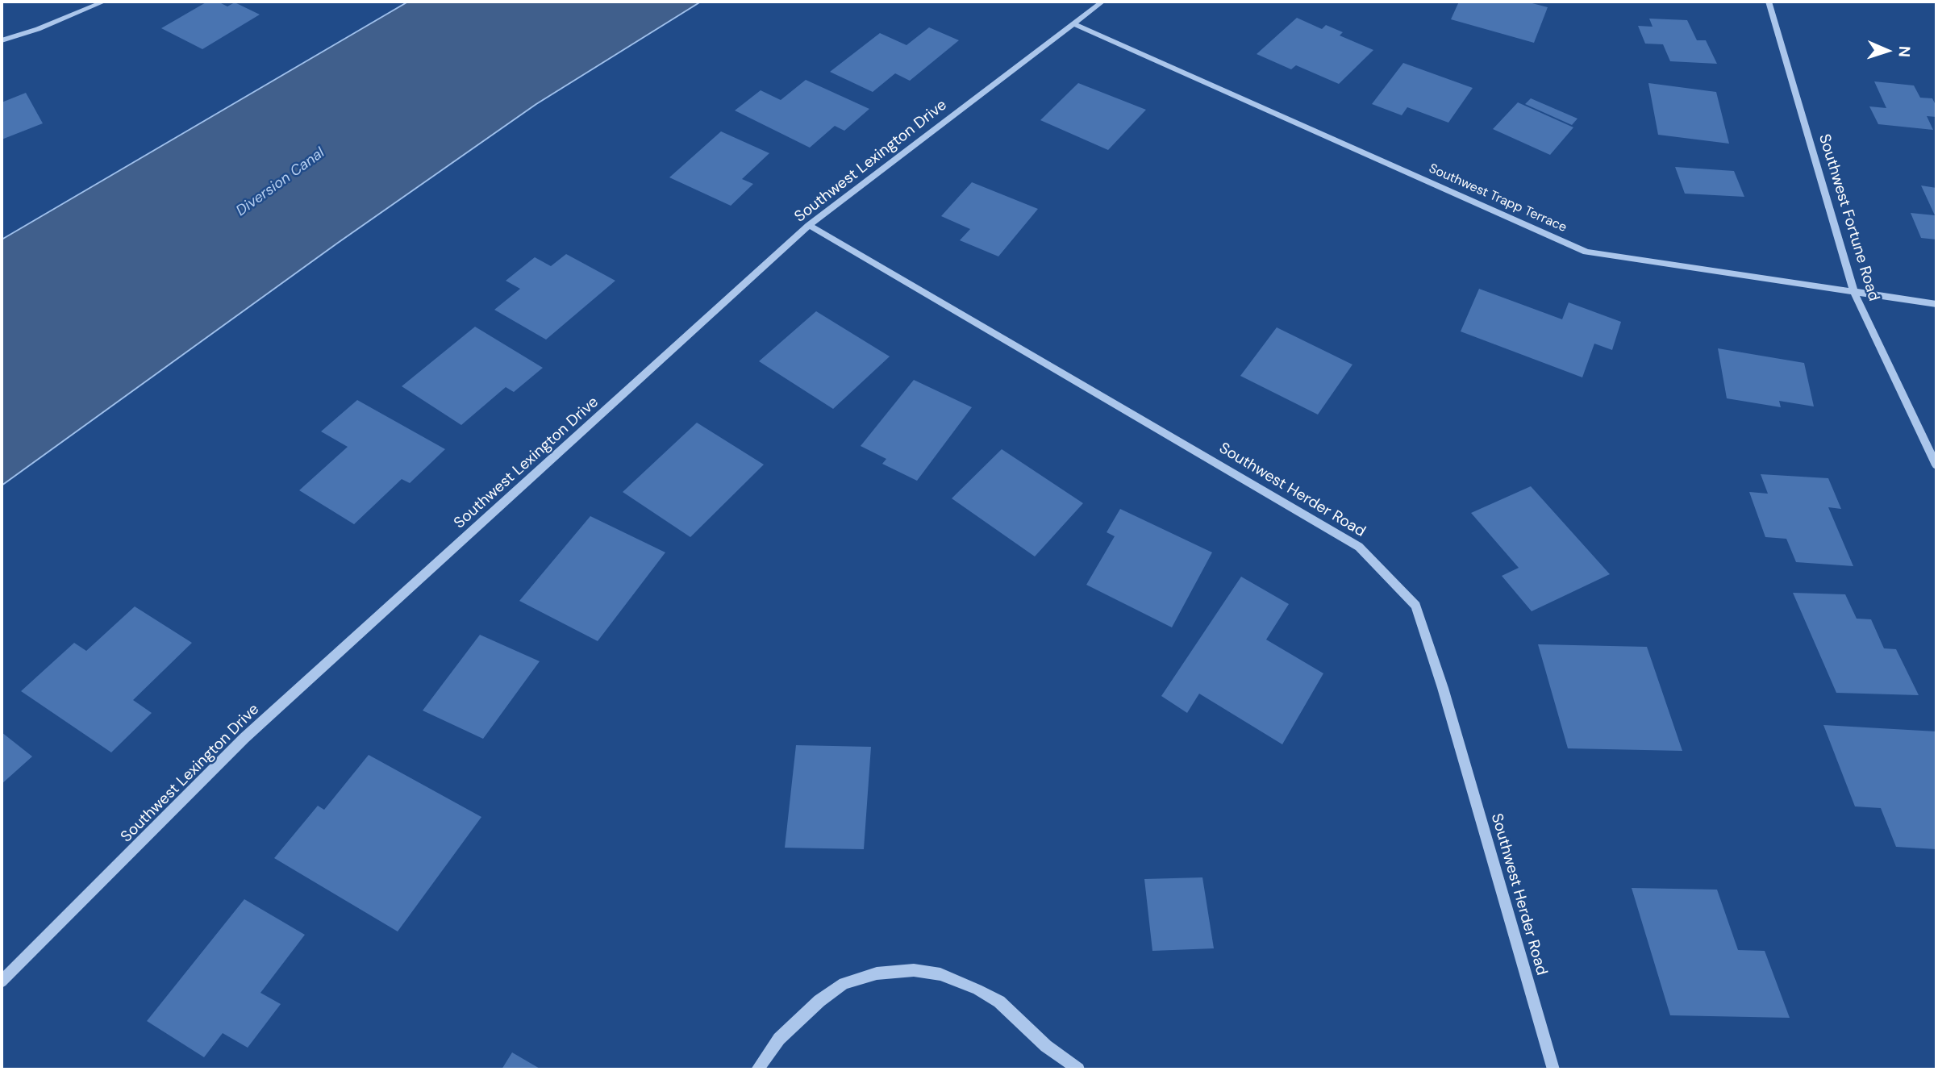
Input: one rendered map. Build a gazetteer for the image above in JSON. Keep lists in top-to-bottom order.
{
  "streets": {
    "street": [
      "Southwest Lexington Drive",
      "Southwest Trapp Terrace",
      "Southwest Fortune Road",
      "Southwest Herder Road"
    ]
  },
  "crossings": [
    ["Southwest Lexington Drive", "Southwest Trapp Terrace"],
    ["Southwest Lexington Drive", "Southwest Herder Road"],
    ["Southwest Trapp Terrace", "Southwest Fortune Road"]
  ],
  "water": ["Diversion Canal"],
  "north": "right"
}
